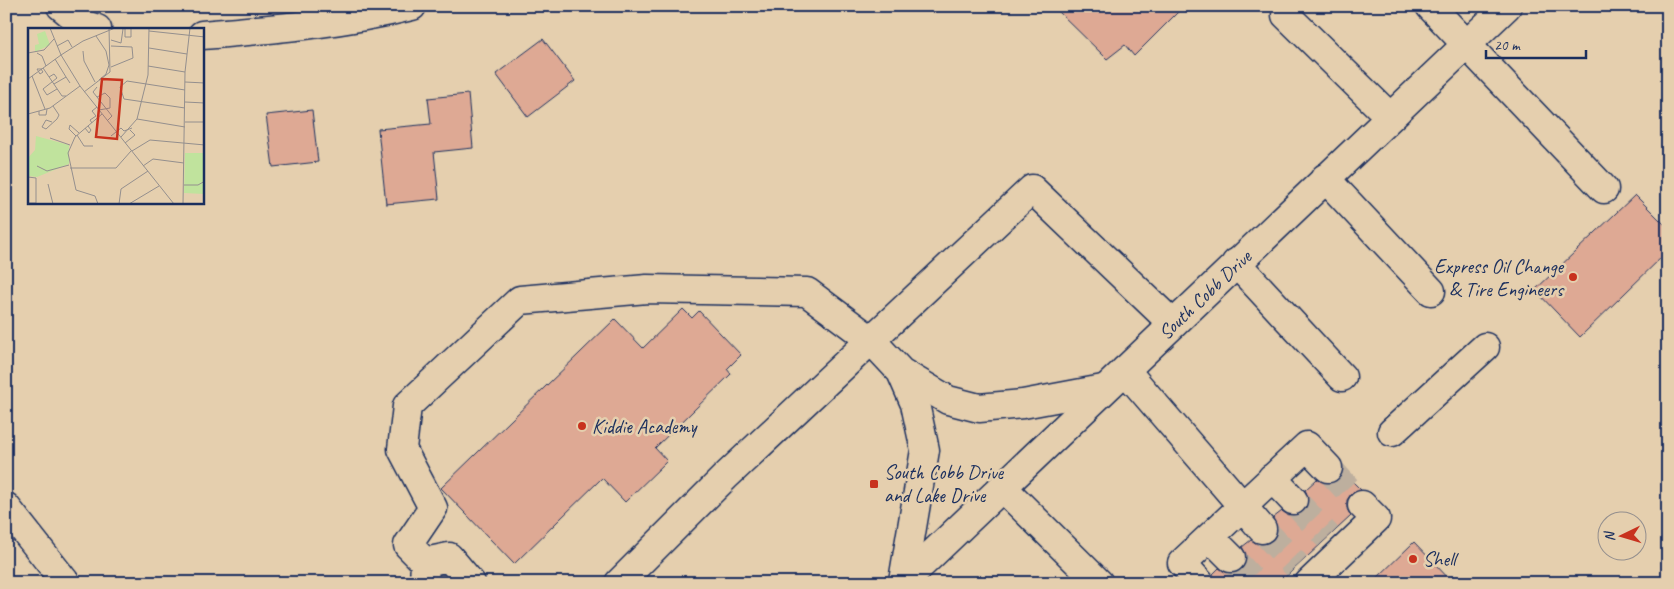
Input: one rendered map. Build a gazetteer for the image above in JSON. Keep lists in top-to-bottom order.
{
  "streets": {
    "main road": ["South Cobb Drive"]
  },
  "places": {
    "other": ["Express Oil Change & Tire Engineers", "Kiddie Academy", "Shell"],
    "transit": ["South Cobb Drive and Lake Drive"]
  },
  "scale_bar": "20 m",
  "north": "left"
}
